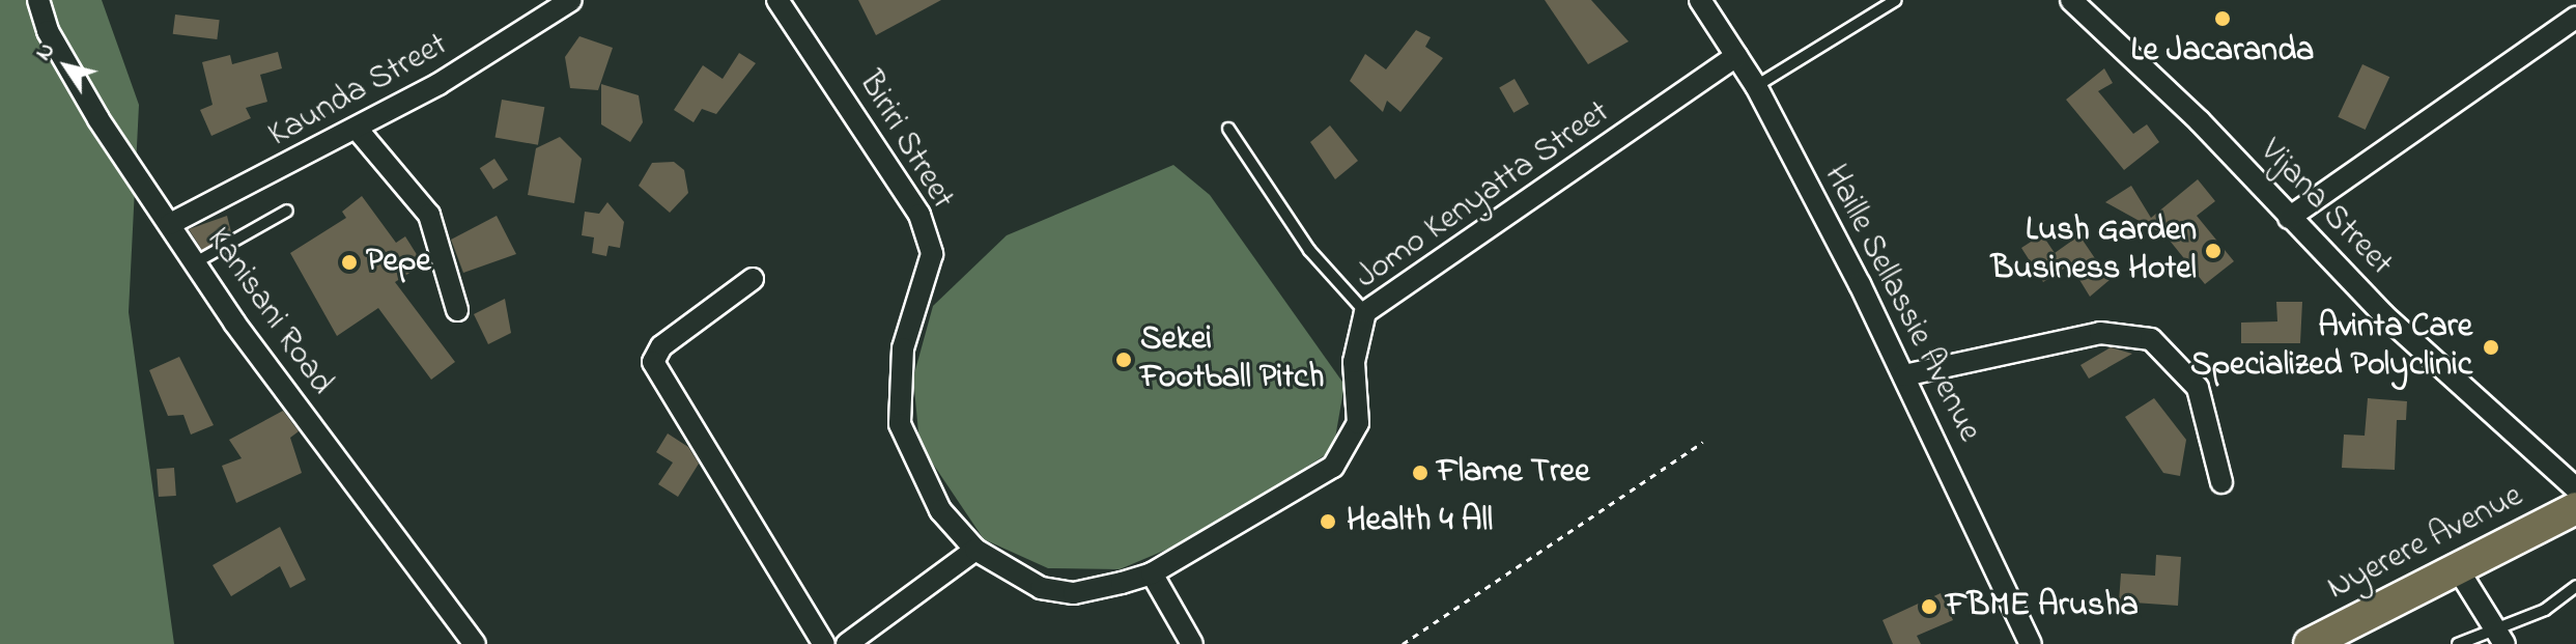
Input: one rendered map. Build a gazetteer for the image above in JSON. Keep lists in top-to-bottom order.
{
  "streets": {
    "main road": ["Nyerere Avenue"],
    "street": [
      "Kaunda Street",
      "Biriri Street",
      "Jomo Kenyatta Street",
      "Vijana Street",
      "Haille Sellassie Avenue",
      "Kanisani Road"
    ]
  },
  "crossings": [
    ["Kaunda Street", "Kanisani Road"],
    ["Biriri Street", "Jomo Kenyatta Street"],
    ["Jomo Kenyatta Street", "Haille Sellassie Avenue"]
  ],
  "places": [
    "Le Jacaranda",
    "Lush Garden Business Hotel",
    "Pepe",
    "Avinta Care Specialized Polyclinic",
    "Sekei Football Pitch",
    "Flame Tree",
    "Health 4 All",
    "FBME Arusha"
  ],
  "north": "top left"
}
